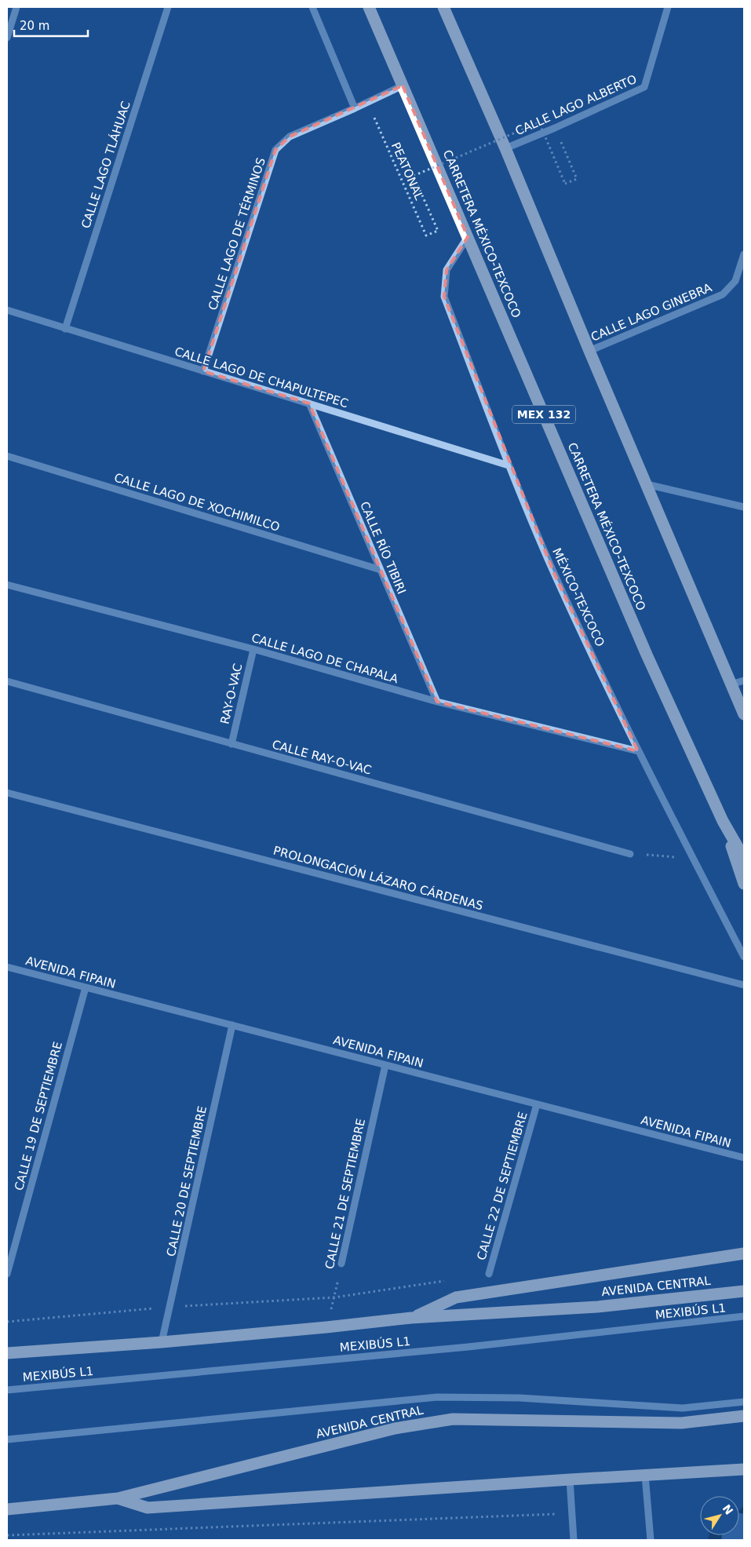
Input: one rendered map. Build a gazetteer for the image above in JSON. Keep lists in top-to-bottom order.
{
  "streets": {
    "highway": ["CARRETERA MÉXICO-TEXCOCO", "MEX 132", "AVENIDA CENTRAL"],
    "street": [
      "CALLE LAGO ALBERTO",
      "CALLE LAGO TLÁHUAC",
      "CALLE LAGO DE TÉRMINOS",
      "CALLE LAGO GINEBRA",
      "CALLE LAGO DE CHAPULTEPEC",
      "CALLE LAGO DE XOCHIMILCO",
      "CALLE RÍO TIBIRI",
      "MÉXICO-TEXCOCO",
      "CALLE LAGO DE CHAPALA",
      "RAY-O-VAC",
      "CALLE RAY-O-VAC",
      "PROLONGACIÓN LÁZARO CÁRDENAS",
      "AVENIDA FIPAIN",
      "CALLE 19 DE SEPTIEMBRE",
      "CALLE 20 DE SEPTIEMBRE",
      "CALLE 22 DE SEPTIEMBRE",
      "CALLE 21 DE SEPTIEMBRE",
      "MEXIBÚS L1"
    ],
    "path": ["PEATONAL"]
  },
  "crossings": [
    ["CALLE LAGO ALBERTO", "PEATONAL"],
    ["CALLE LAGO TLÁHUAC", "CALLE LAGO DE CHAPULTEPEC"],
    ["PEATONAL", "CALLE LAGO DE TÉRMINOS"],
    ["CALLE LAGO DE TÉRMINOS", "CARRETERA MÉXICO-TEXCOCO"],
    ["CALLE LAGO DE TÉRMINOS", "CALLE LAGO DE CHAPULTEPEC"],
    ["CARRETERA MÉXICO-TEXCOCO", "MÉXICO-TEXCOCO"],
    ["CALLE LAGO DE CHAPULTEPEC", "CALLE RÍO TIBIRI"],
    ["CALLE LAGO DE CHAPULTEPEC", "MÉXICO-TEXCOCO"],
    ["CALLE LAGO DE XOCHIMILCO", "CALLE RÍO TIBIRI"],
    ["CALLE RÍO TIBIRI", "CALLE LAGO DE CHAPALA"],
    ["MÉXICO-TEXCOCO", "CALLE LAGO DE CHAPALA"],
    ["CALLE LAGO DE CHAPALA", "RAY-O-VAC"],
    ["RAY-O-VAC", "CALLE RAY-O-VAC"],
    ["AVENIDA FIPAIN", "CALLE 19 DE SEPTIEMBRE"],
    ["AVENIDA FIPAIN", "CALLE 20 DE SEPTIEMBRE"],
    ["AVENIDA FIPAIN", "CALLE 22 DE SEPTIEMBRE"],
    ["AVENIDA FIPAIN", "CALLE 21 DE SEPTIEMBRE"],
    ["CALLE 20 DE SEPTIEMBRE", "AVENIDA CENTRAL"],
    ["CALLE 21 DE SEPTIEMBRE", "AVENIDA CENTRAL"]
  ],
  "scale_bar": "20 m",
  "north": "top right"
}
